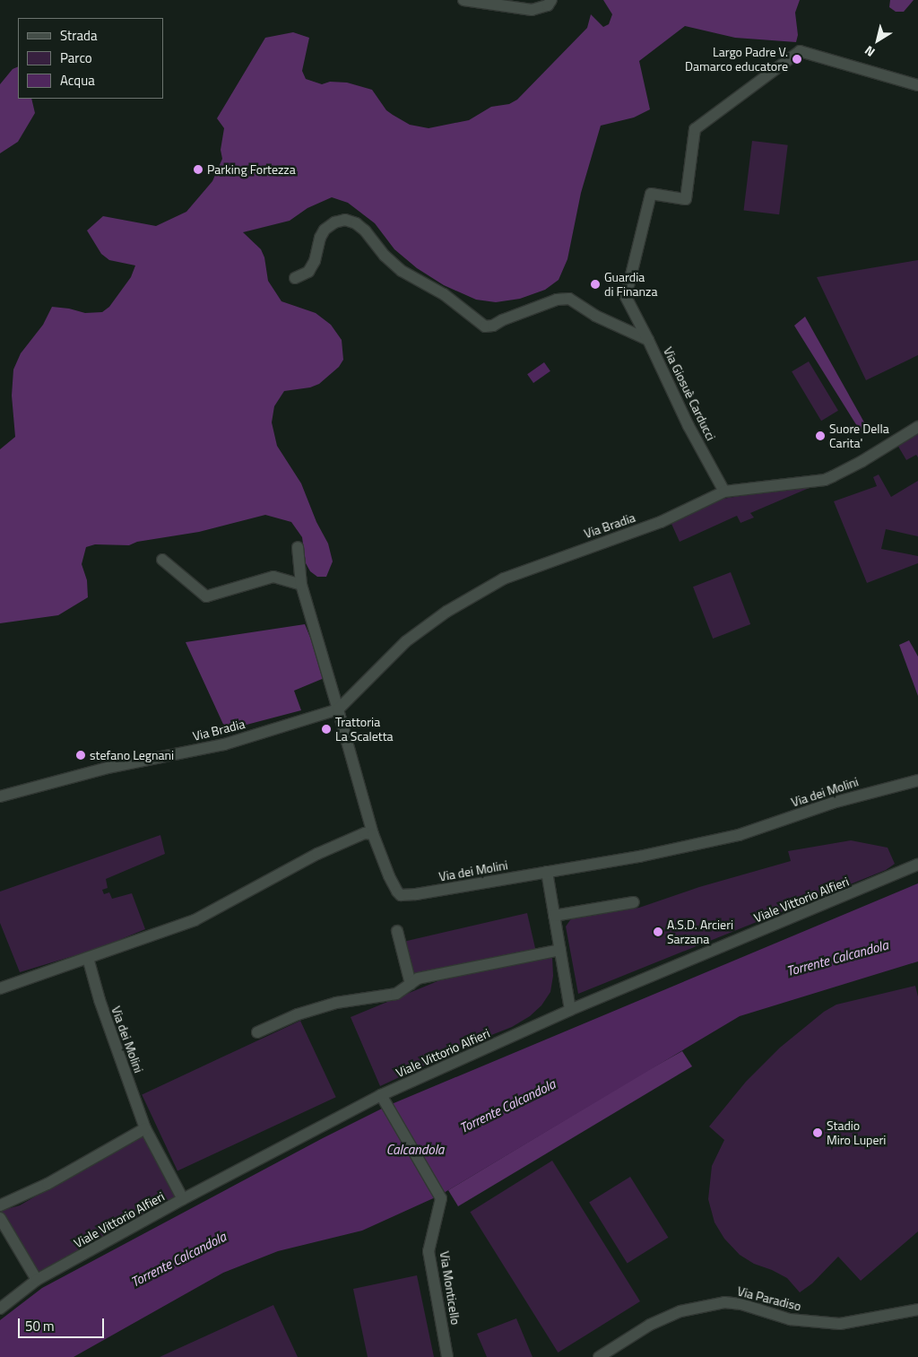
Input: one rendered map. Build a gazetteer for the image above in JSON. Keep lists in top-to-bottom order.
{
  "streets": {
    "street": [
      "Via Giosuè Carducci",
      "Via Bradia",
      "Via dei Molini",
      "Viale Vittorio Alfieri",
      "Via Monticello",
      "Via Paradiso"
    ]
  },
  "crossings": [
    ["Via Giosuè Carducci", "Via Bradia"],
    ["Via dei Molini", "Viale Vittorio Alfieri"],
    ["Viale Vittorio Alfieri", "Via Monticello"]
  ],
  "water": ["Torrente Calcandola", "Calcandola"],
  "places": [
    "Largo Padre V. Damarco educatore",
    "Parking Fortezza",
    "Guardia di Finanza",
    "Suore Della Carita'",
    "Trattoria La Scaletta",
    "stefano Legnani",
    "A.S.D. Arcieri Sarzana",
    "Stadio Miro Luperi"
  ],
  "legend": ["Strada", "Parco", "Acqua"],
  "scale_bar": "50 m",
  "north": "bottom left"
}
